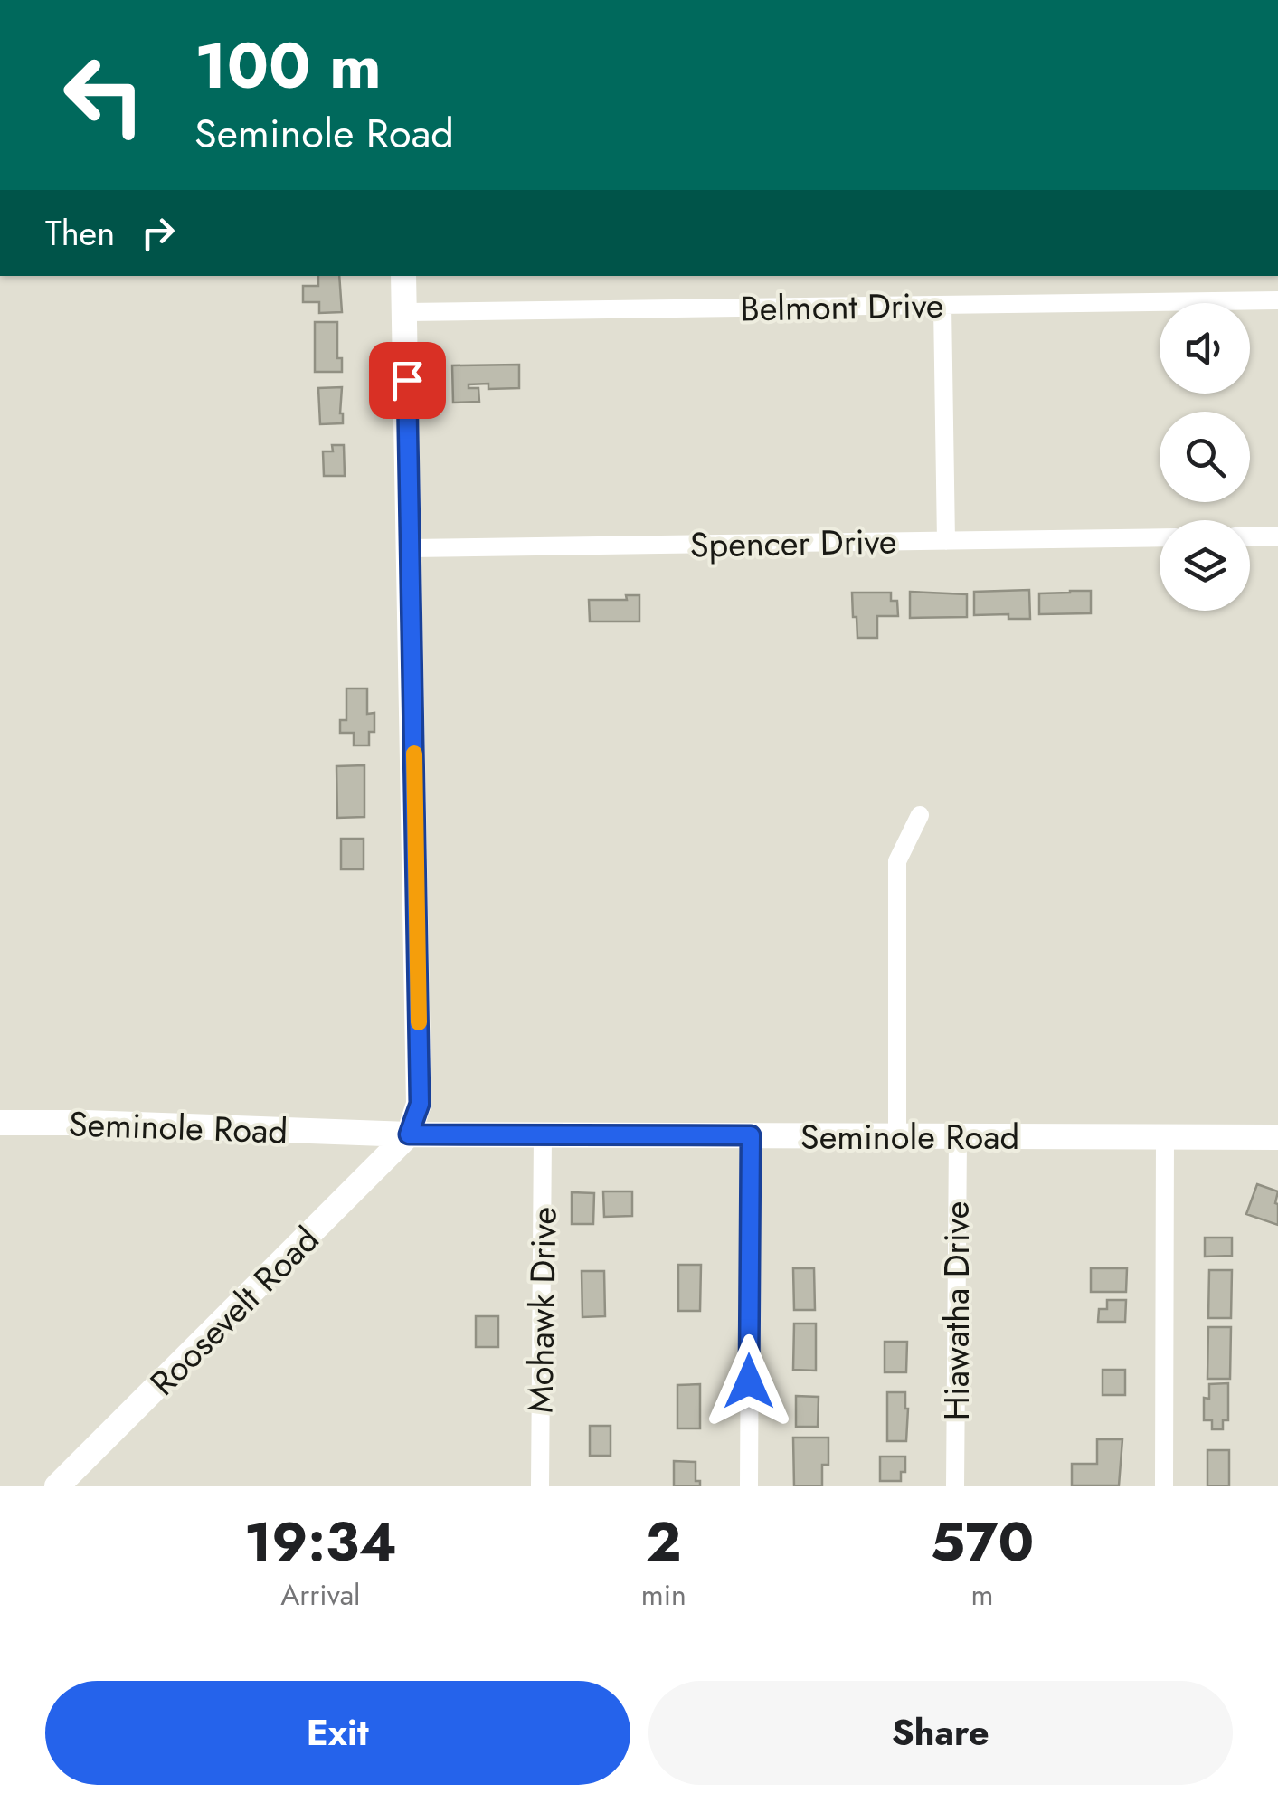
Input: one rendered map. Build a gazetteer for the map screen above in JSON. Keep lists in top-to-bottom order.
{
  "streets": {
    "street": [
      "Belmont Drive",
      "Spencer Drive",
      "Seminole Road",
      "Mohawk Drive",
      "Roosevelt Road",
      "Hiawatha Drive"
    ]
  },
  "crossings": [
    ["Seminole Road", "Mohawk Drive"],
    ["Seminole Road", "Roosevelt Road"],
    ["Seminole Road", "Hiawatha Drive"]
  ],
  "page": {
    "turn": ["100 m", "Seminole Road"],
    "then": "Then",
    "eta": [
      "19:34",
      "Arrival",
      "2",
      "min",
      "570",
      "m"
    ],
    "buttons": ["Exit", "Share"]
  }
}
